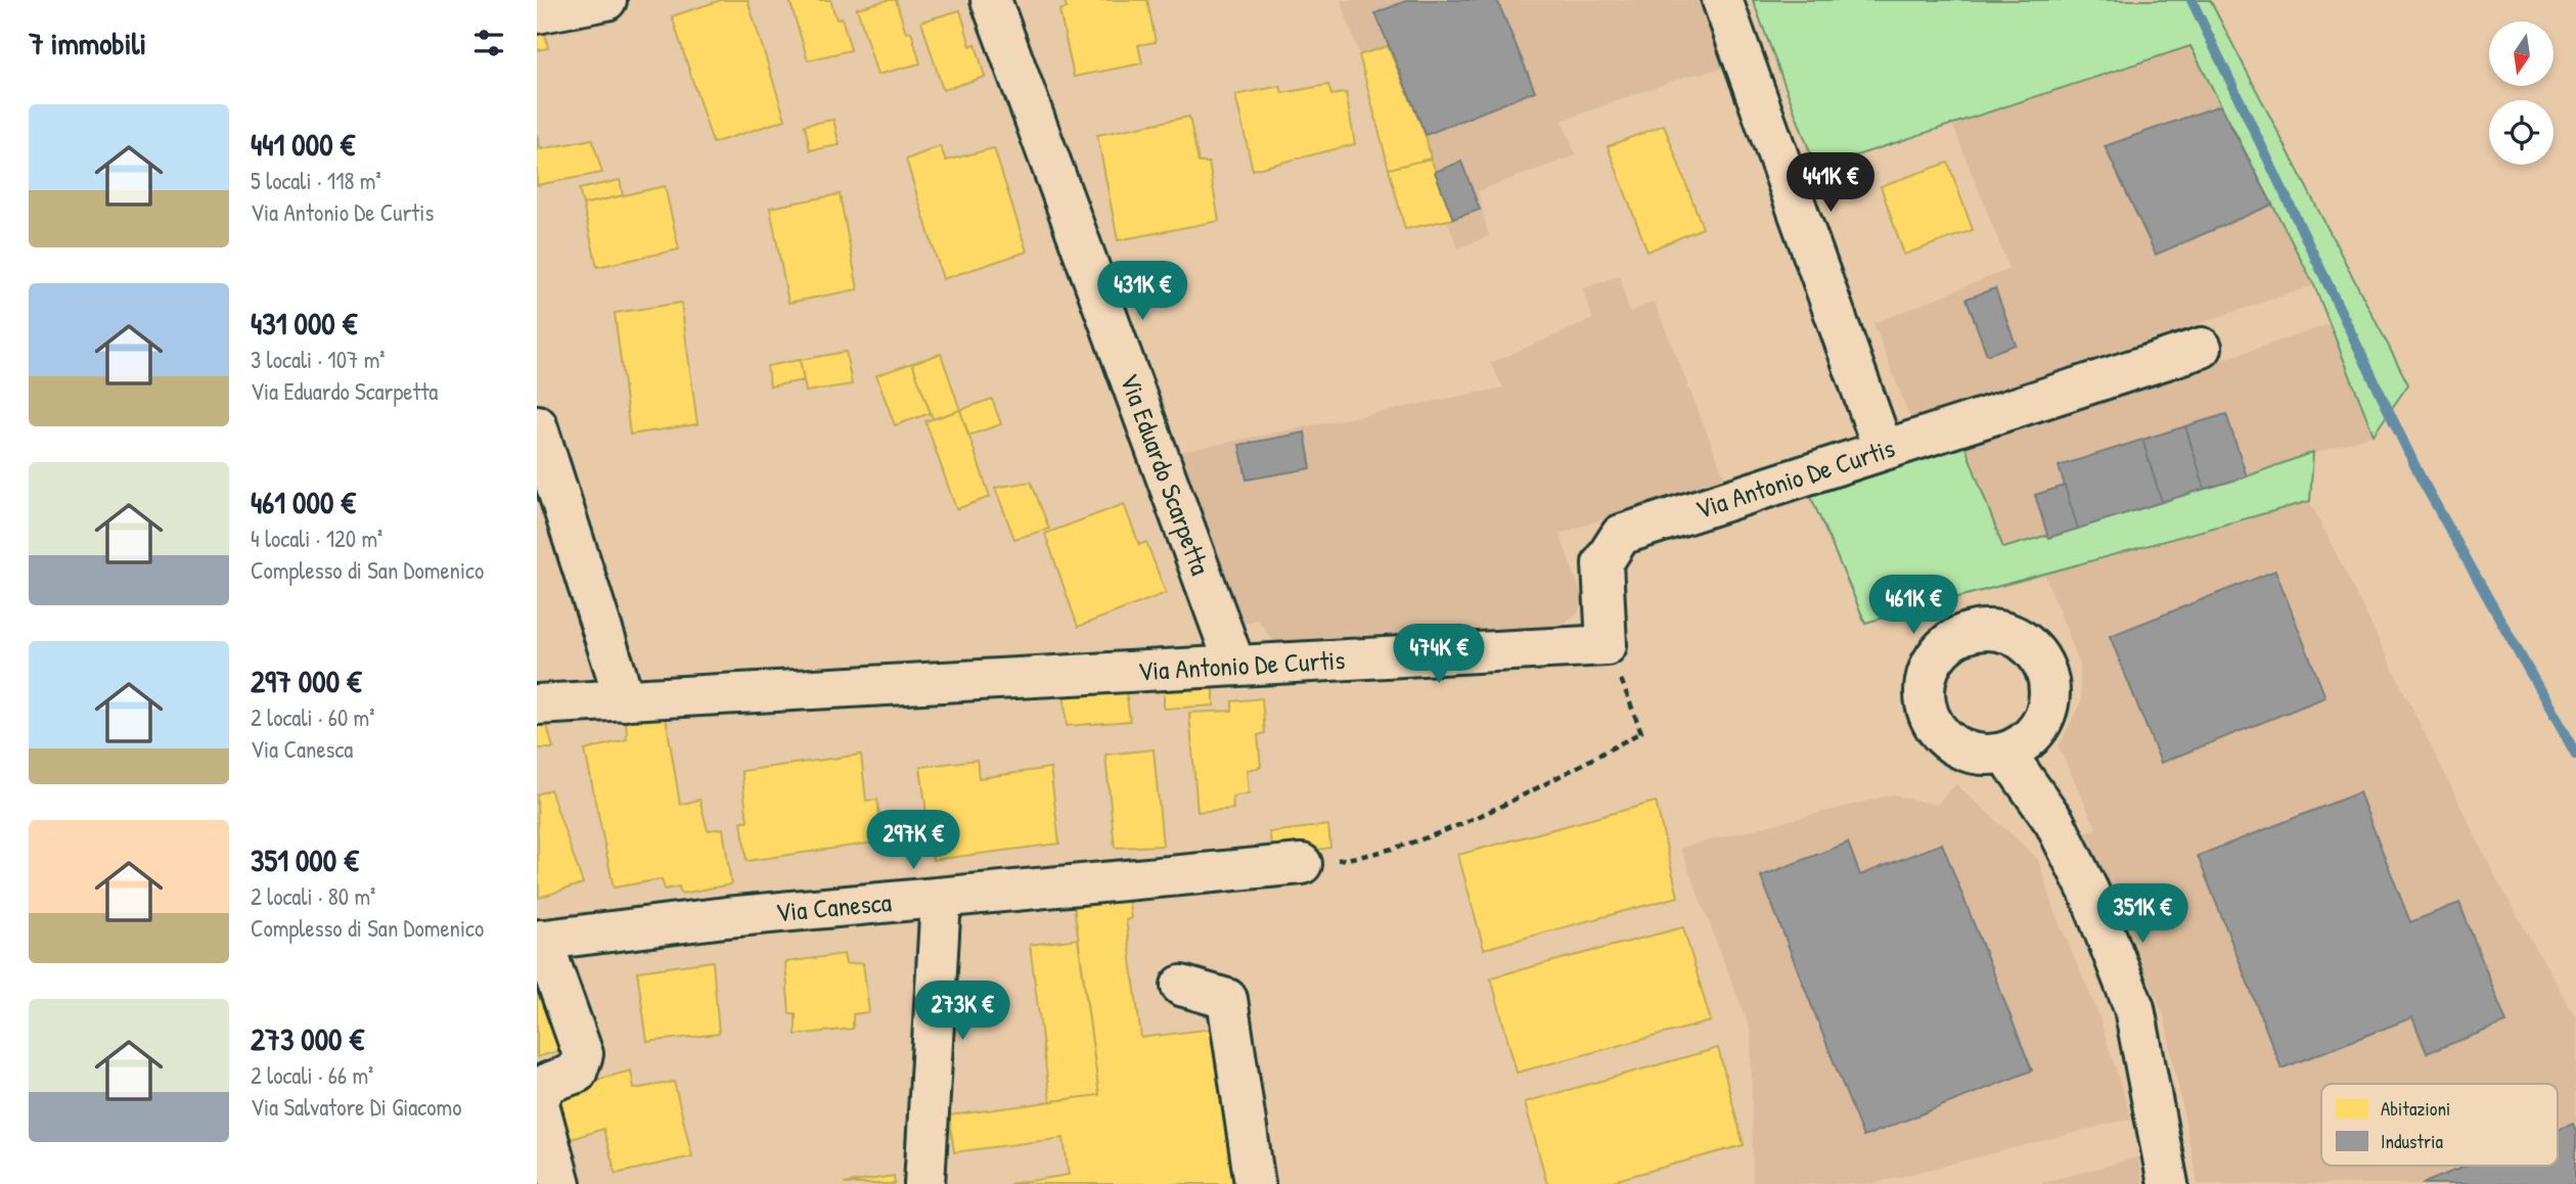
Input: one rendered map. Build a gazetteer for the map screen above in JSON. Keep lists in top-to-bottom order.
{
  "streets": {
    "street": ["Via Eduardo Scarpetta", "Via Antonio De Curtis", "Via Canesca"]
  },
  "crossings": [
    ["Via Eduardo Scarpetta", "Via Antonio De Curtis"]
  ],
  "legend": ["Abitazioni", "Industria"],
  "north": "bottom",
  "page": {
    "heading": "7 immobili",
    "list": [
      {
        "name": "441 000 €",
        "note": "5 locali · 118 m² · Via Antonio De Curtis"
      },
      {
        "name": "431 000 €",
        "note": "3 locali · 107 m² · Via Eduardo Scarpetta"
      },
      {
        "name": "461 000 €",
        "note": "4 locali · 120 m² · Complesso di San Domenico"
      },
      {
        "name": "297 000 €",
        "note": "2 locali · 60 m² · Via Canesca"
      },
      {
        "name": "351 000 €",
        "note": "2 locali · 80 m² · Complesso di San Domenico"
      },
      {
        "name": "273 000 €",
        "note": "2 locali · 66 m² · Via Salvatore Di Giacomo"
      }
    ],
    "price": [
      "441K €",
      "431K €",
      "461K €",
      "474K €",
      "297K €",
      "351K €",
      "273K €"
    ]
  }
}
